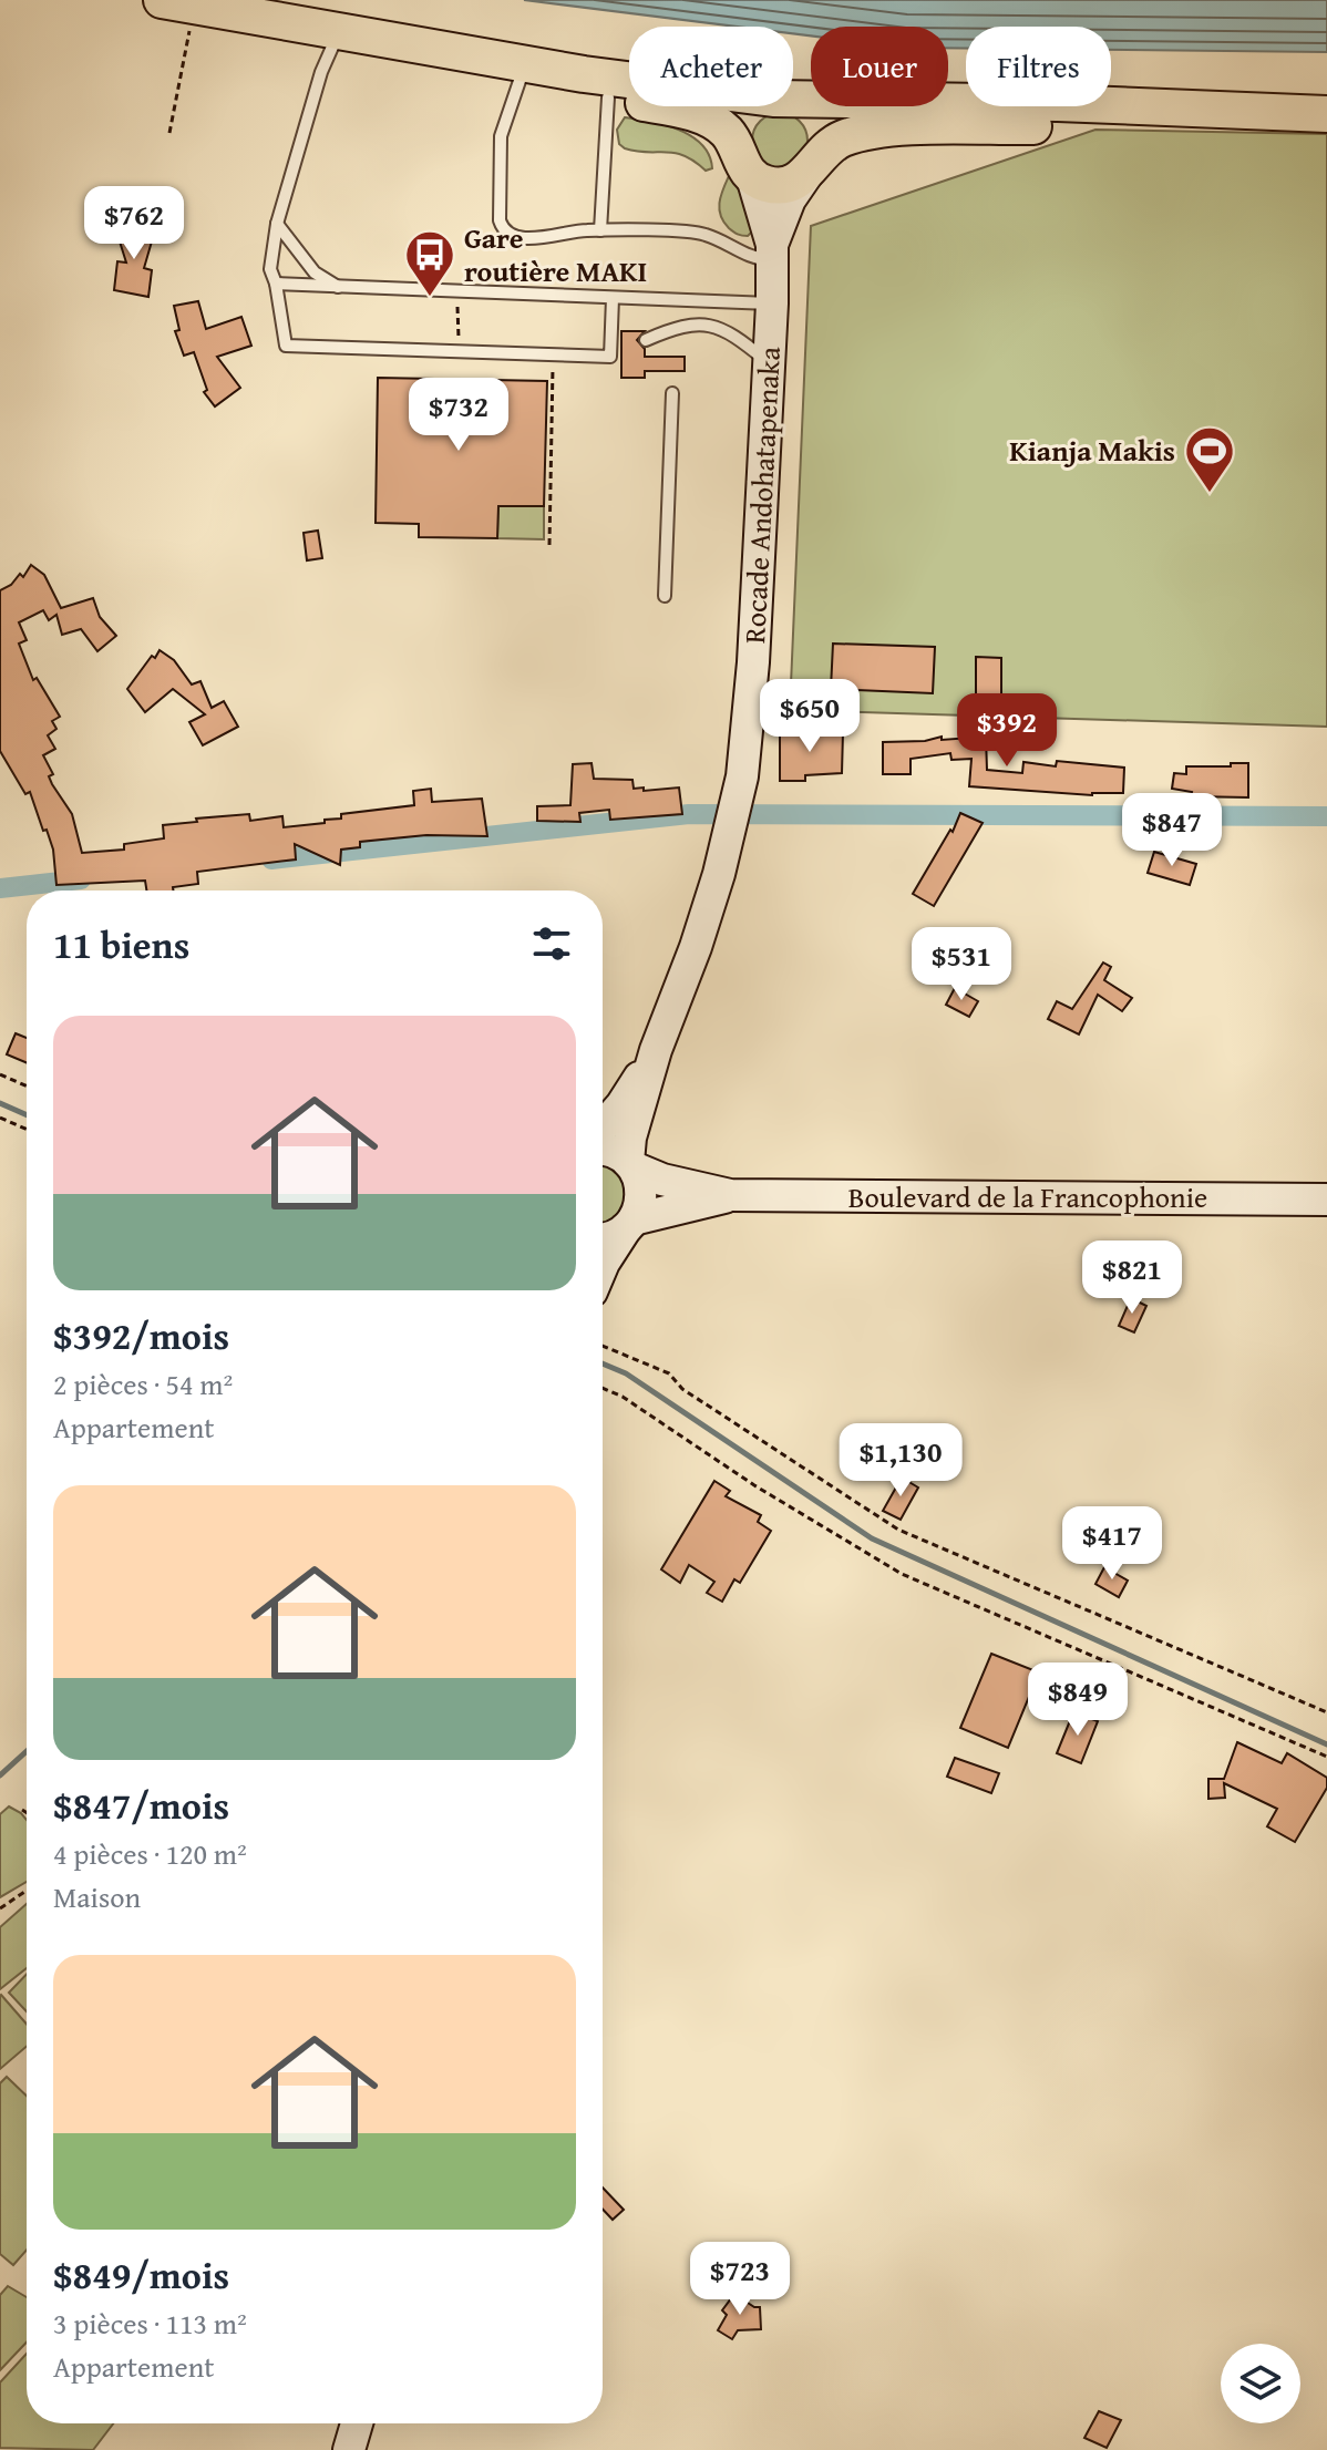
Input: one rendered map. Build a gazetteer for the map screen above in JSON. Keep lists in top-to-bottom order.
{
  "streets": {
    "main road": ["Rocade Andohatapenaka", "Boulevard de la Francophonie"]
  },
  "places": {
    "bus stop": ["Gare routière MAKI"],
    "sports": ["Kianja Makis"]
  },
  "page": {
    "chip": ["Acheter", "Louer", "Filtres"],
    "price": [
      "$762",
      "$732",
      "$650",
      "$392",
      "$847",
      "$531",
      "$821",
      "$1,130",
      "$417",
      "$849",
      "$723"
    ],
    "heading": "11 biens",
    "list": [
      {
        "name": "$392/mois",
        "note": "2 pièces · 54 m² · Appartement"
      },
      {
        "name": "$847/mois",
        "note": "4 pièces · 120 m² · Maison"
      },
      {
        "name": "$849/mois",
        "note": "3 pièces · 113 m² · Appartement"
      }
    ]
  }
}
